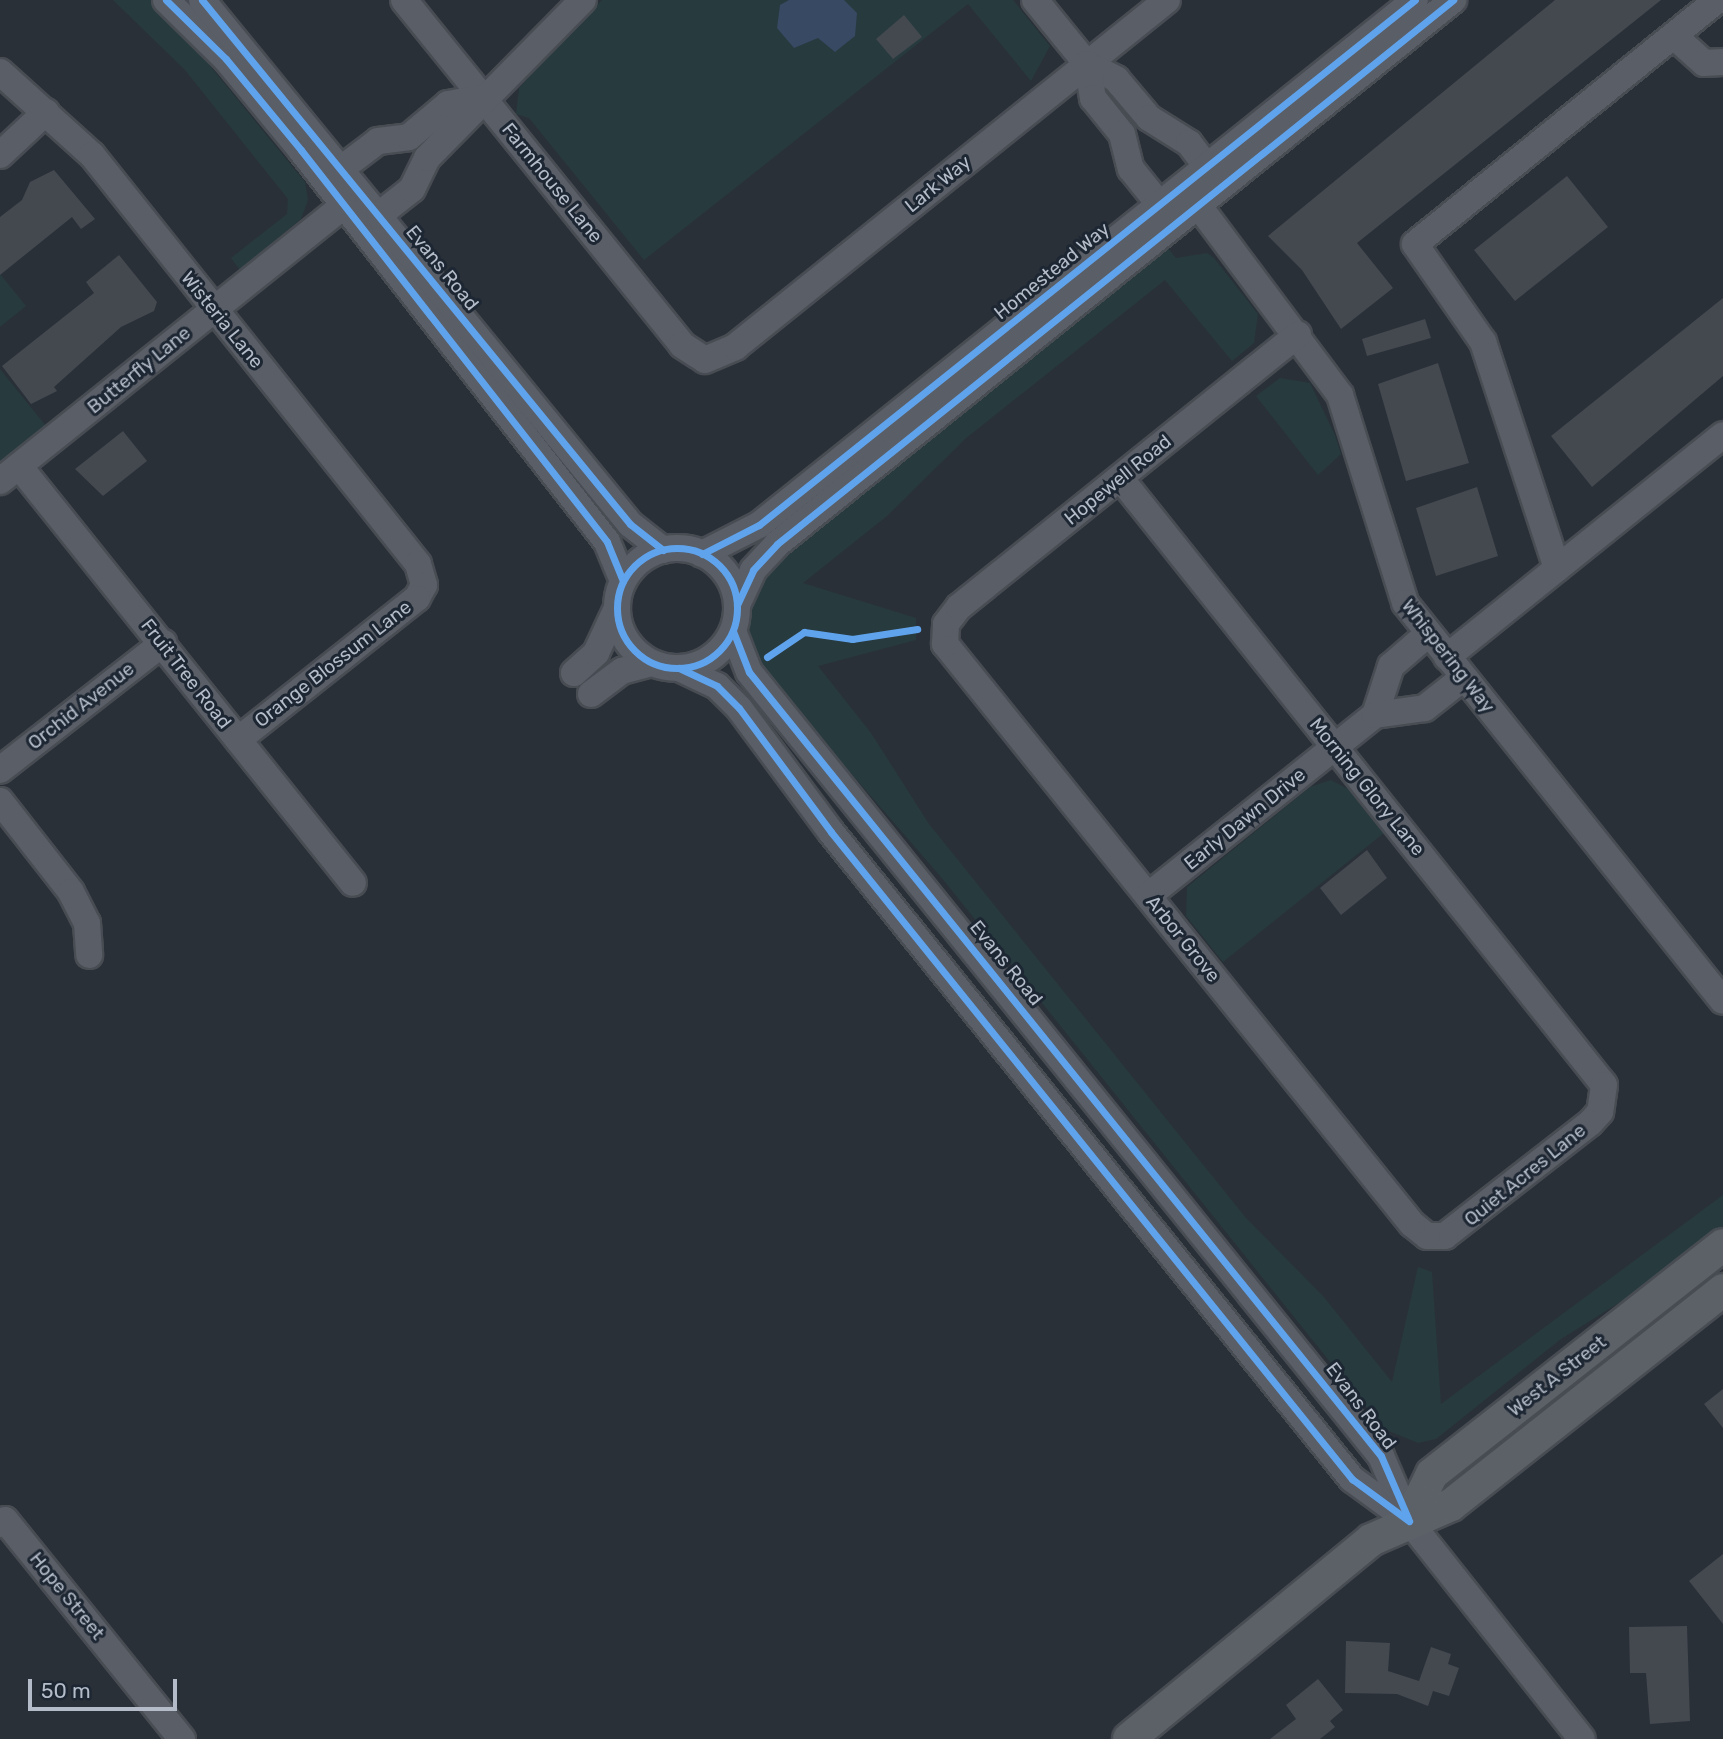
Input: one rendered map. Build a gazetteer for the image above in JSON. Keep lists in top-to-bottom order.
{
  "streets": {
    "main road": ["West A Street"],
    "street": [
      "Farmhouse Lane",
      "Lark Way",
      "Evans Road",
      "Homestead Way",
      "Wisteria Lane",
      "Butterfly Lane",
      "Hopewell Road",
      "Whispering Way",
      "Orange Blossum Lane",
      "Fruit Tree Road",
      "Orchid Avenue",
      "Morning Glory Lane",
      "Early Dawn Drive",
      "Arbor Grove",
      "Quiet Acres Lane",
      "Hope Street"
    ]
  },
  "crossings": [
    ["Farmhouse Lane", "Lark Way"],
    ["Evans Road", "Homestead Way"],
    ["Evans Road", "Butterfly Lane"],
    ["Evans Road", "West A Street"],
    ["Homestead Way", "Whispering Way"],
    ["Wisteria Lane", "Butterfly Lane"],
    ["Wisteria Lane", "Orange Blossum Lane"],
    ["Butterfly Lane", "Fruit Tree Road"],
    ["Hopewell Road", "Whispering Way"],
    ["Hopewell Road", "Morning Glory Lane"],
    ["Hopewell Road", "Arbor Grove"],
    ["Orange Blossum Lane", "Fruit Tree Road"],
    ["Fruit Tree Road", "Orchid Avenue"],
    ["Morning Glory Lane", "Early Dawn Drive"],
    ["Morning Glory Lane", "Quiet Acres Lane"],
    ["Early Dawn Drive", "Arbor Grove"],
    ["Arbor Grove", "Quiet Acres Lane"]
  ],
  "scale_bar": "50 m"
}
